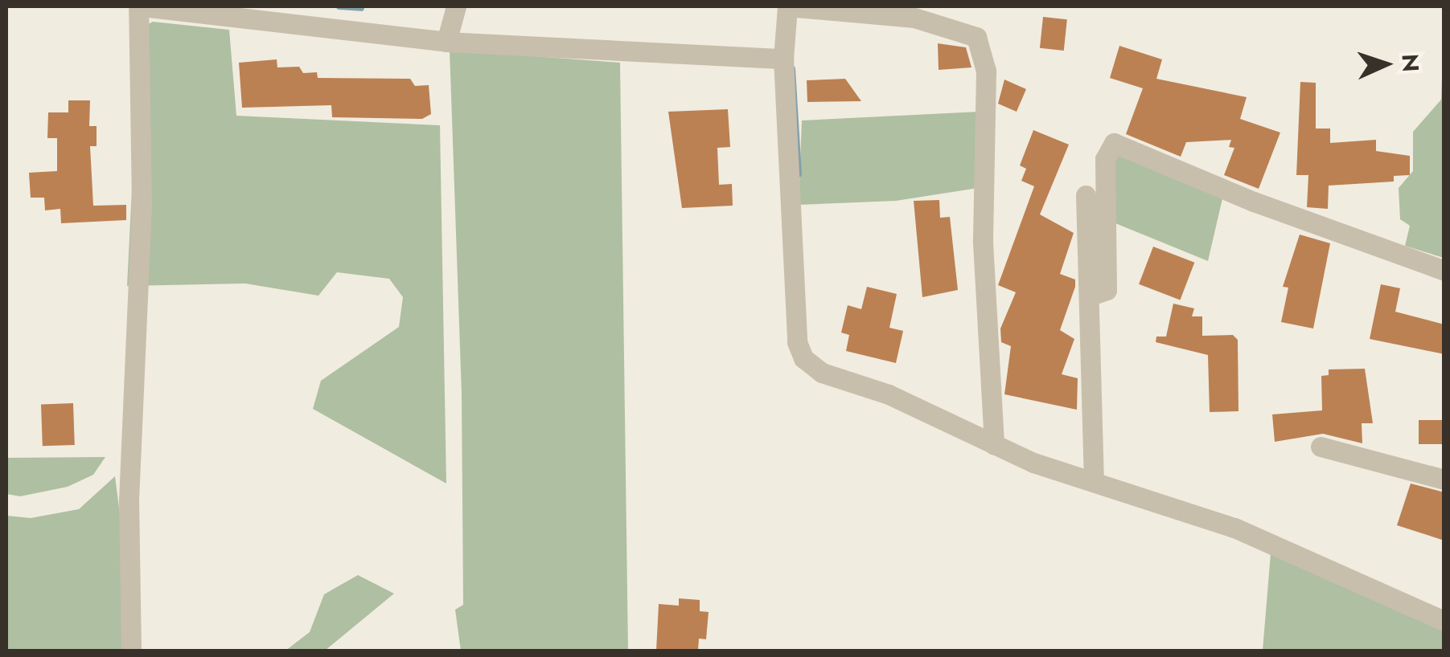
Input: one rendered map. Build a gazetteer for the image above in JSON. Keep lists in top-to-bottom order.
{
  "north": "right"
}
